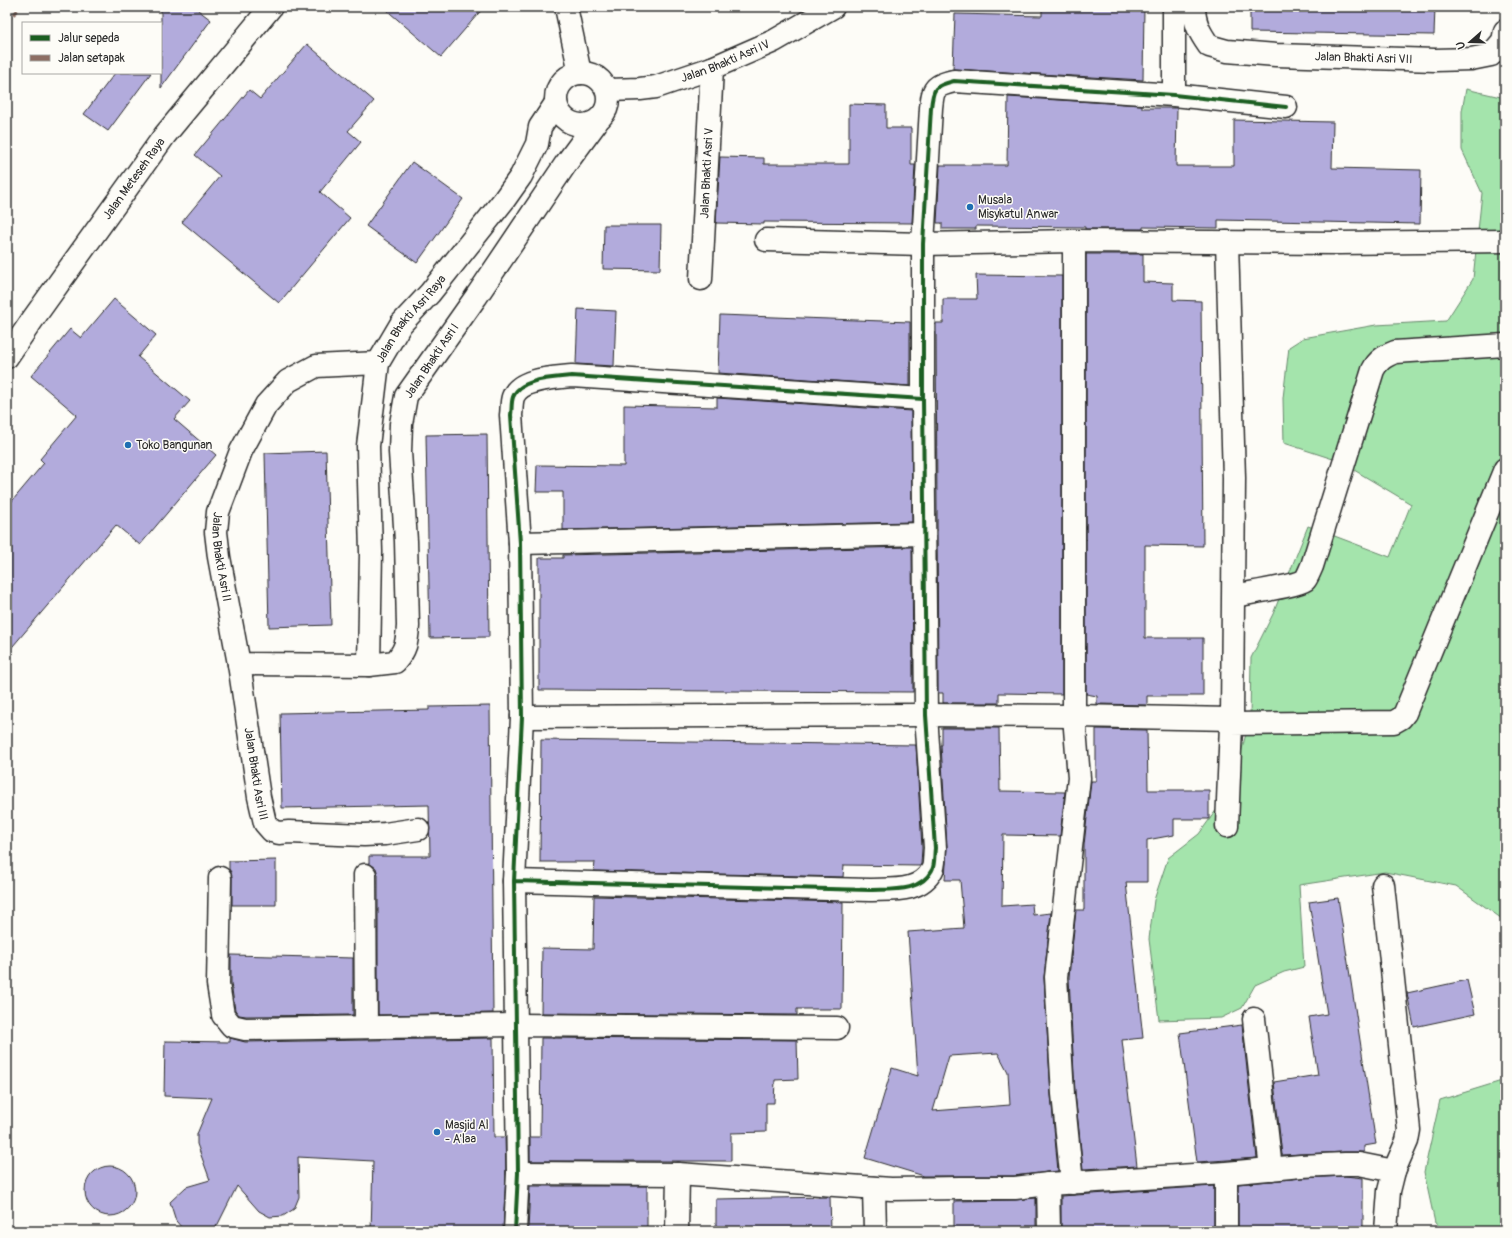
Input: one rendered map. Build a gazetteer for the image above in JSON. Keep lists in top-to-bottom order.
{
  "streets": {
    "street": [
      "Jalan Bhakti Asri VII",
      "Jalan Bhakti Asri IV",
      "Jalan Bhakti Asri V",
      "Jalan Meteseh Raya",
      "Jalan Bhakti Asri Raya",
      "Jalan Bhakti Asri I",
      "Jalan Bhakti Asri II",
      "Jalan Bhakti Asri III"
    ]
  },
  "crossings": [
    ["Jalan Bhakti Asri IV", "Jalan Bhakti Asri V"],
    ["Jalan Bhakti Asri IV", "Jalan Bhakti Asri Raya"],
    ["Jalan Bhakti Asri IV", "Jalan Bhakti Asri I"],
    ["Jalan Bhakti Asri Raya", "Jalan Bhakti Asri I"],
    ["Jalan Bhakti Asri Raya", "Jalan Bhakti Asri II"],
    ["Jalan Bhakti Asri II", "Jalan Bhakti Asri III"]
  ],
  "places": ["Musala Misykatul Anwar", "Toko Bangunan", "Masjid Al - A'laa"],
  "legend": ["Jalur sepeda", "Jalan setapak"],
  "north": "left"
}
